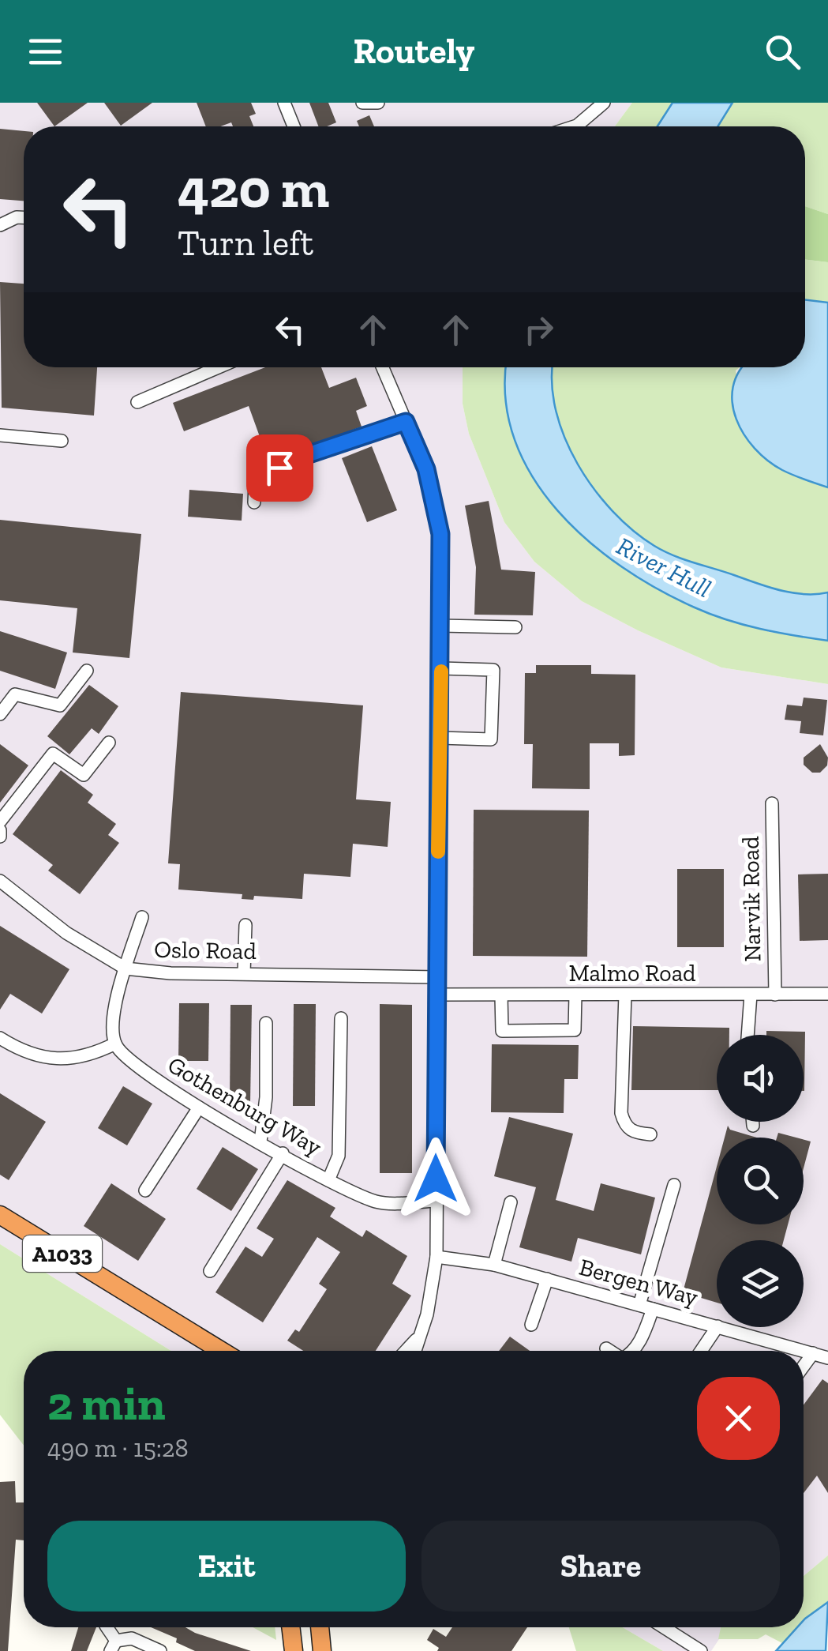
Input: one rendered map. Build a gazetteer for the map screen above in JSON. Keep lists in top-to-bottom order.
{
  "streets": {
    "highway": ["A1033"],
    "street": [
      "Narvik Road",
      "Oslo Road",
      "Malmo Road",
      "Gothenburg Way",
      "Bergen Way"
    ]
  },
  "crossings": [
    ["Narvik Road", "Malmo Road"]
  ],
  "water": ["River Hull"],
  "page": {
    "header": "Routely",
    "turn": ["420 m", "Turn left"],
    "heading": ["2 min", "490 m · 15:28"],
    "buttons": ["Exit", "Share"]
  }
}
